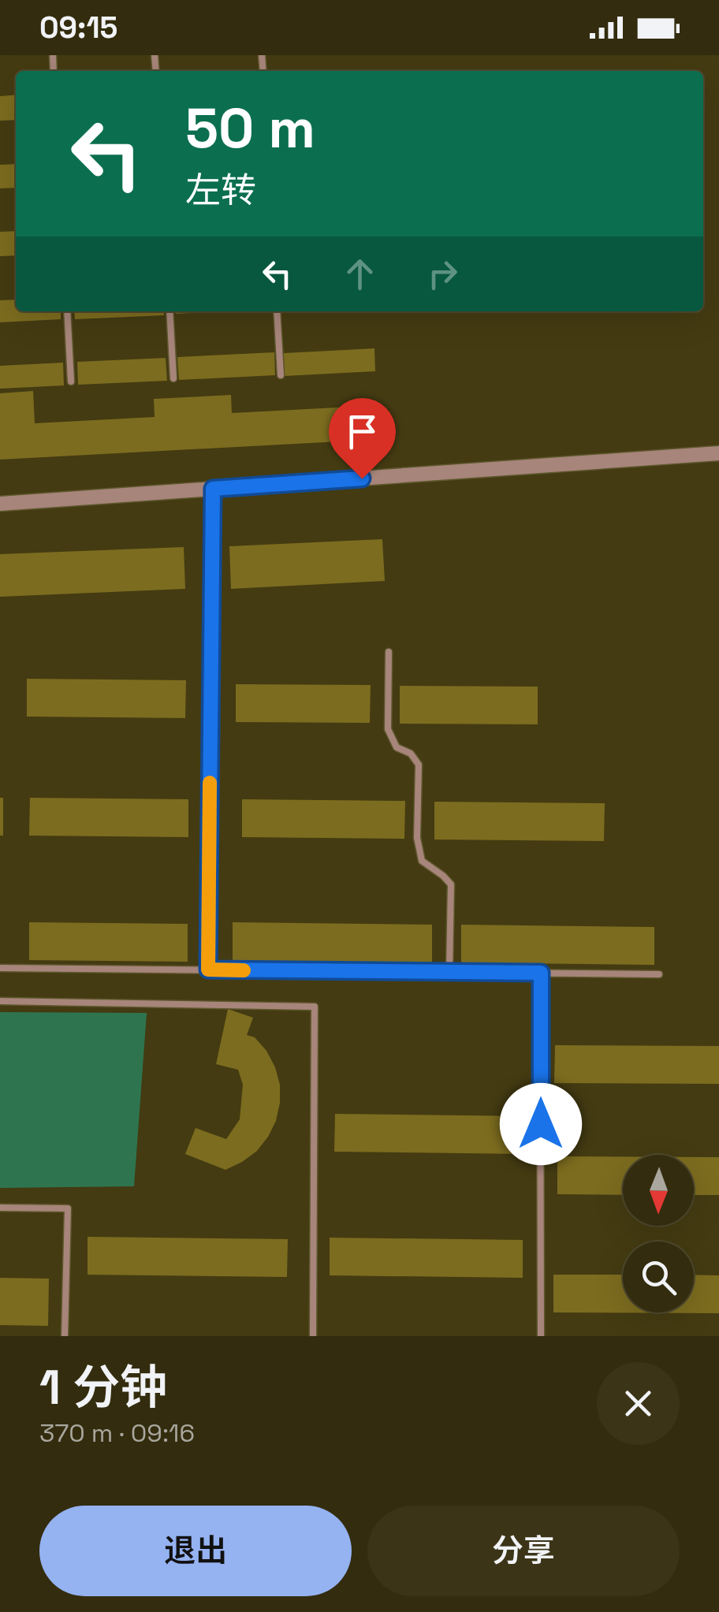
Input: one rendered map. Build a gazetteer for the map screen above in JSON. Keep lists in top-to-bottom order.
{
  "north": "bottom",
  "page": {
    "status": "09:15",
    "turn": ["50 m", "左转"],
    "heading": ["1 分钟", "370 m · 09:16"],
    "buttons": ["退出", "分享"]
  }
}
